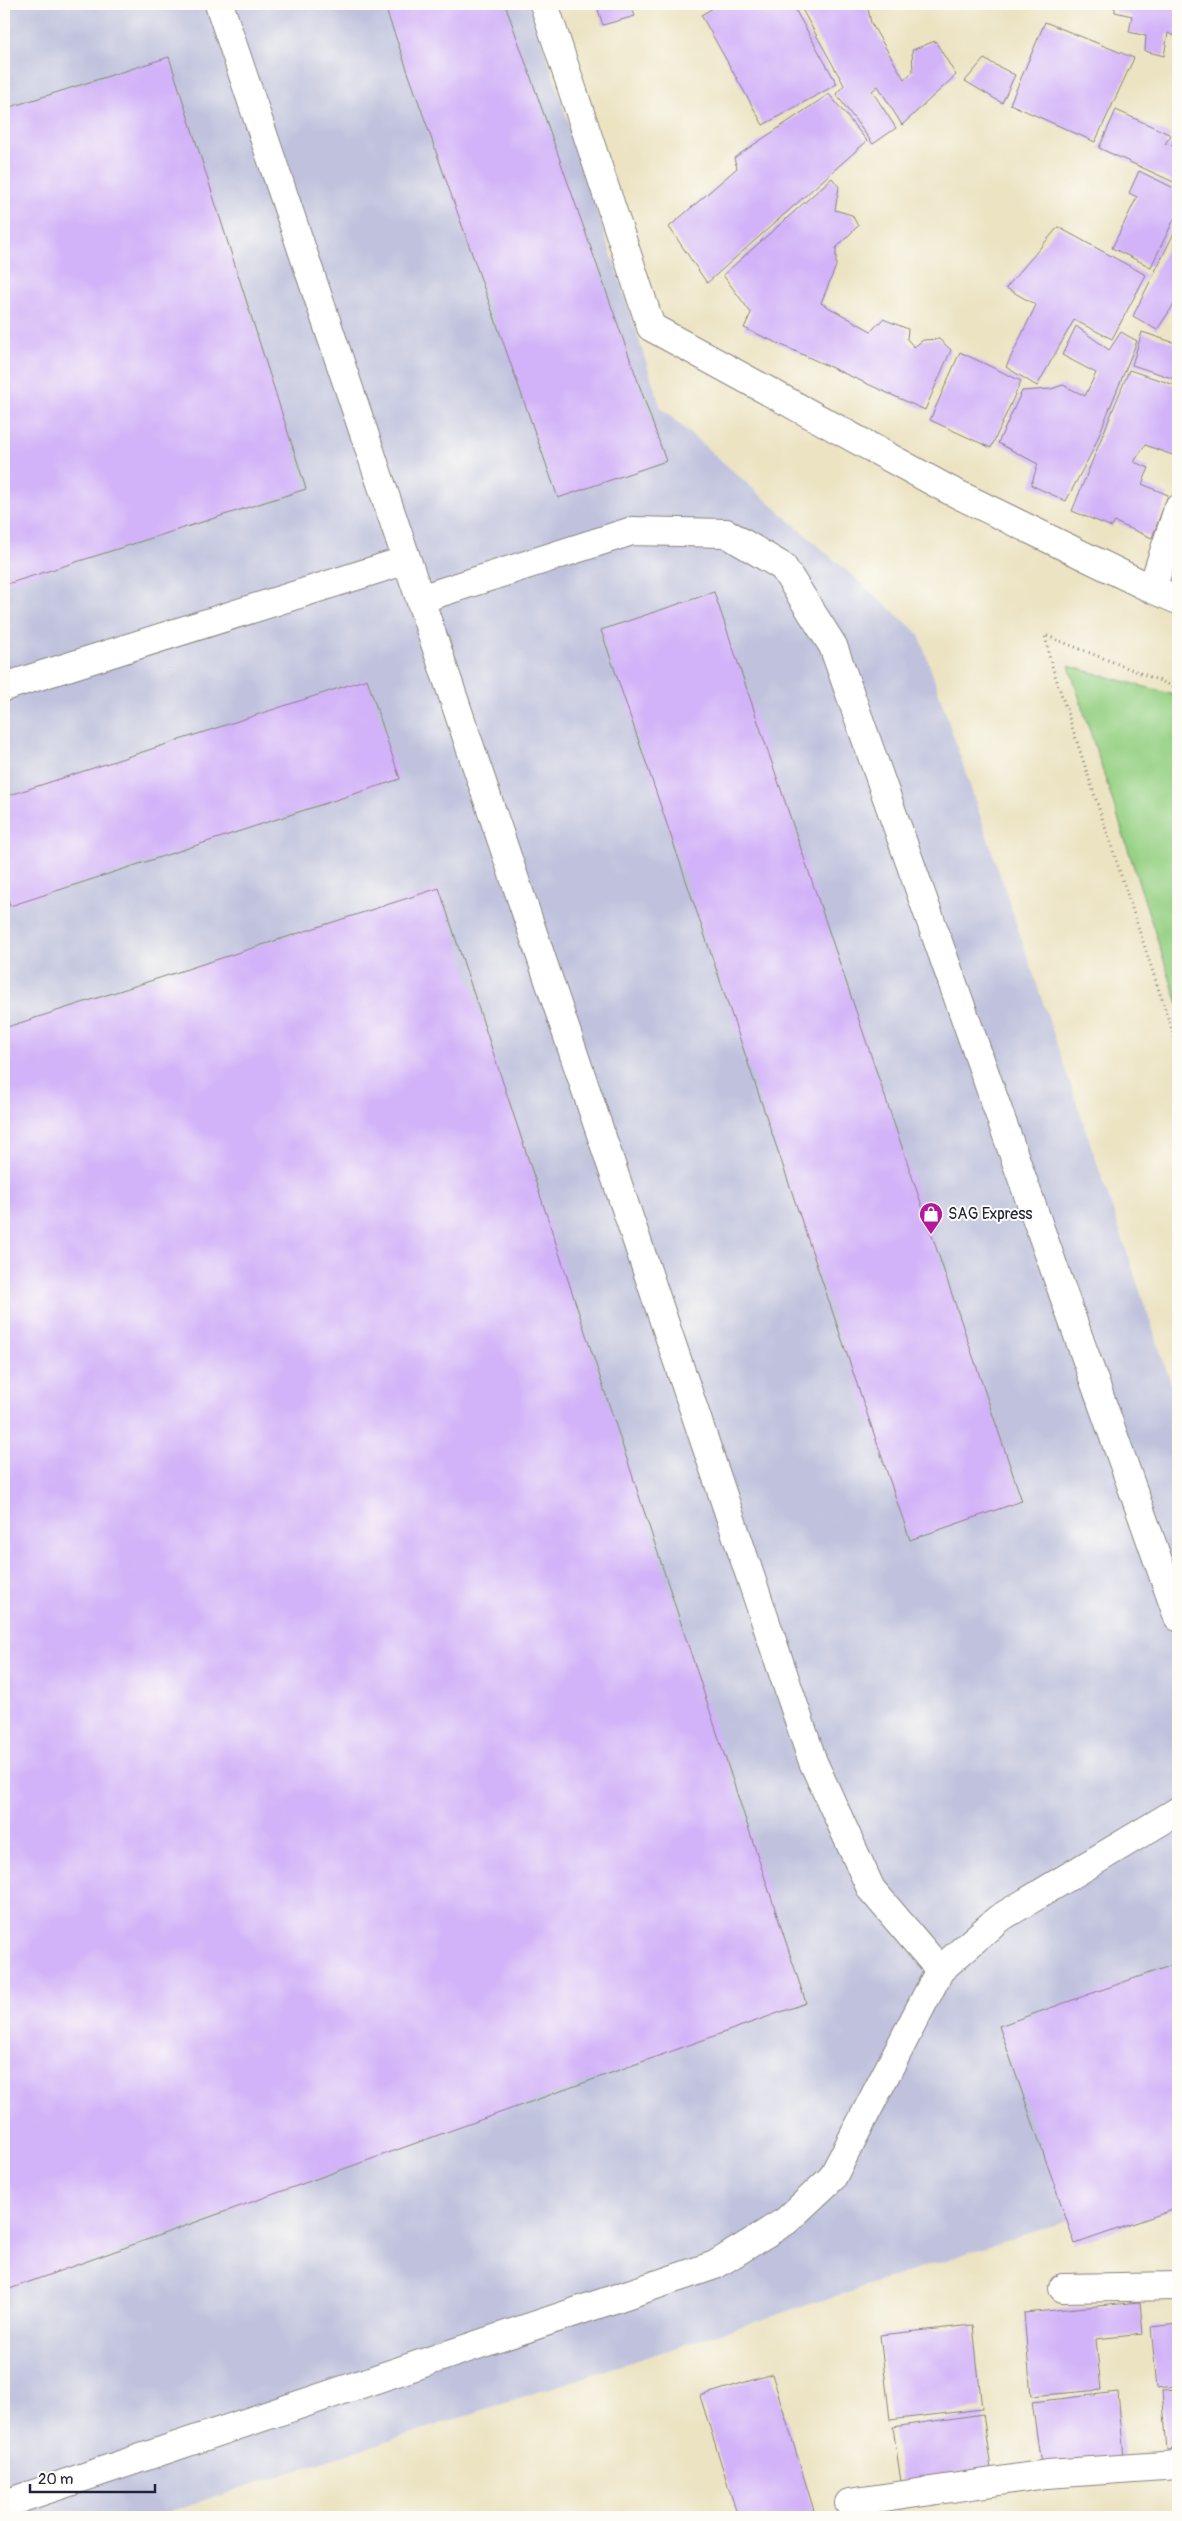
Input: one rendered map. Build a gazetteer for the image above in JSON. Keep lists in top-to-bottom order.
{
  "places": {
    "shop": ["SAG Express"]
  },
  "scale_bar": "20 m"
}
